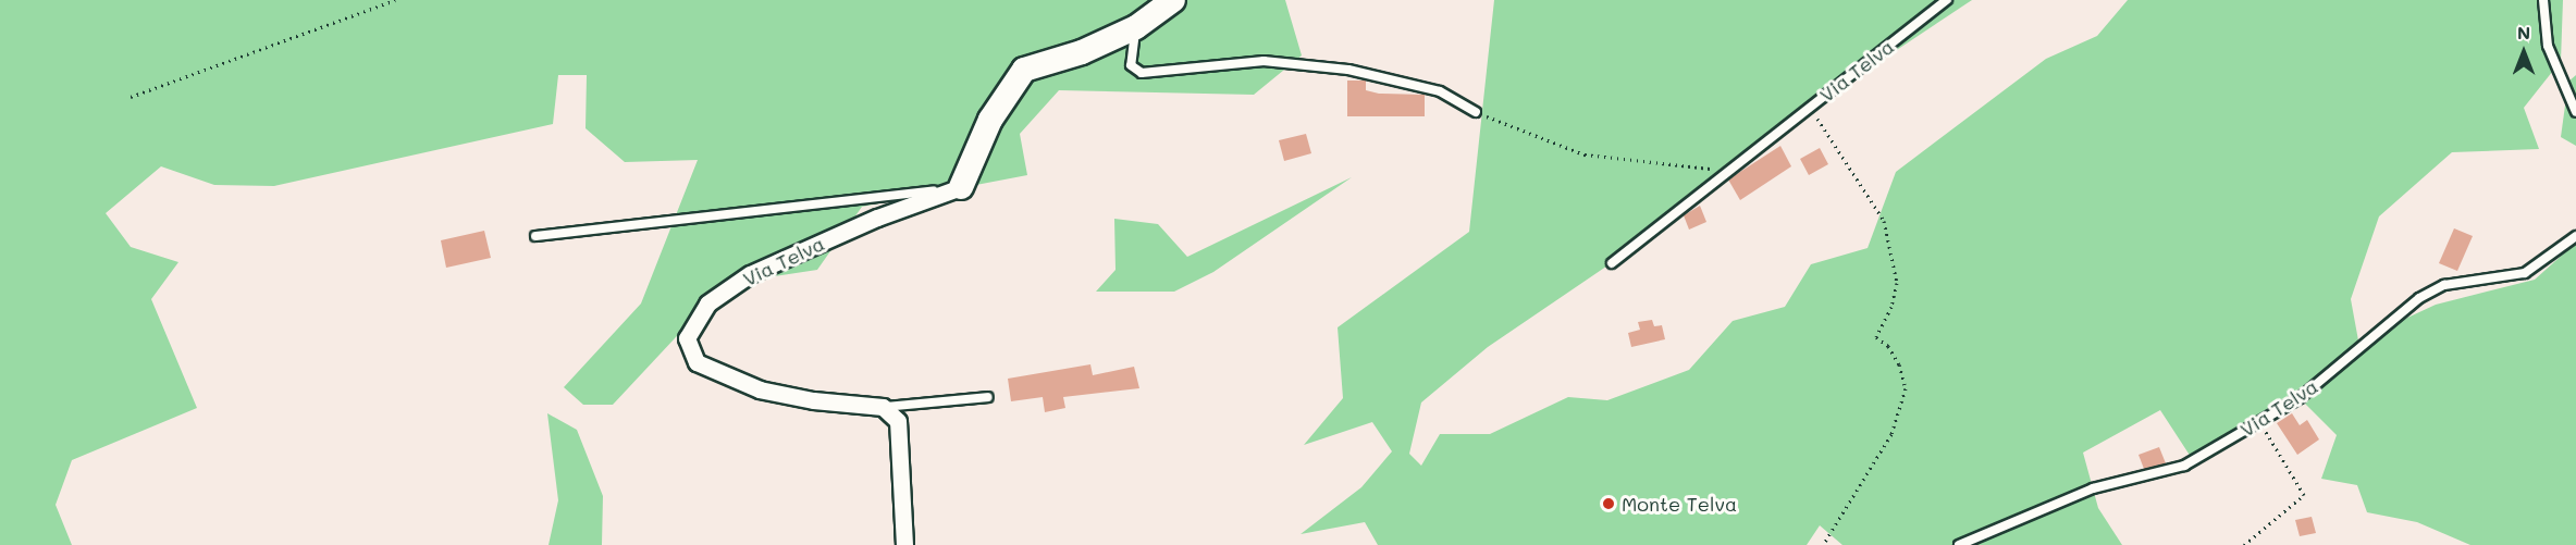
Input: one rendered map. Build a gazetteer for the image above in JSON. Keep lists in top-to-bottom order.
{
  "streets": {
    "street": ["Via Telva"]
  },
  "places": ["Monte Telva"],
  "north": "top"
}
